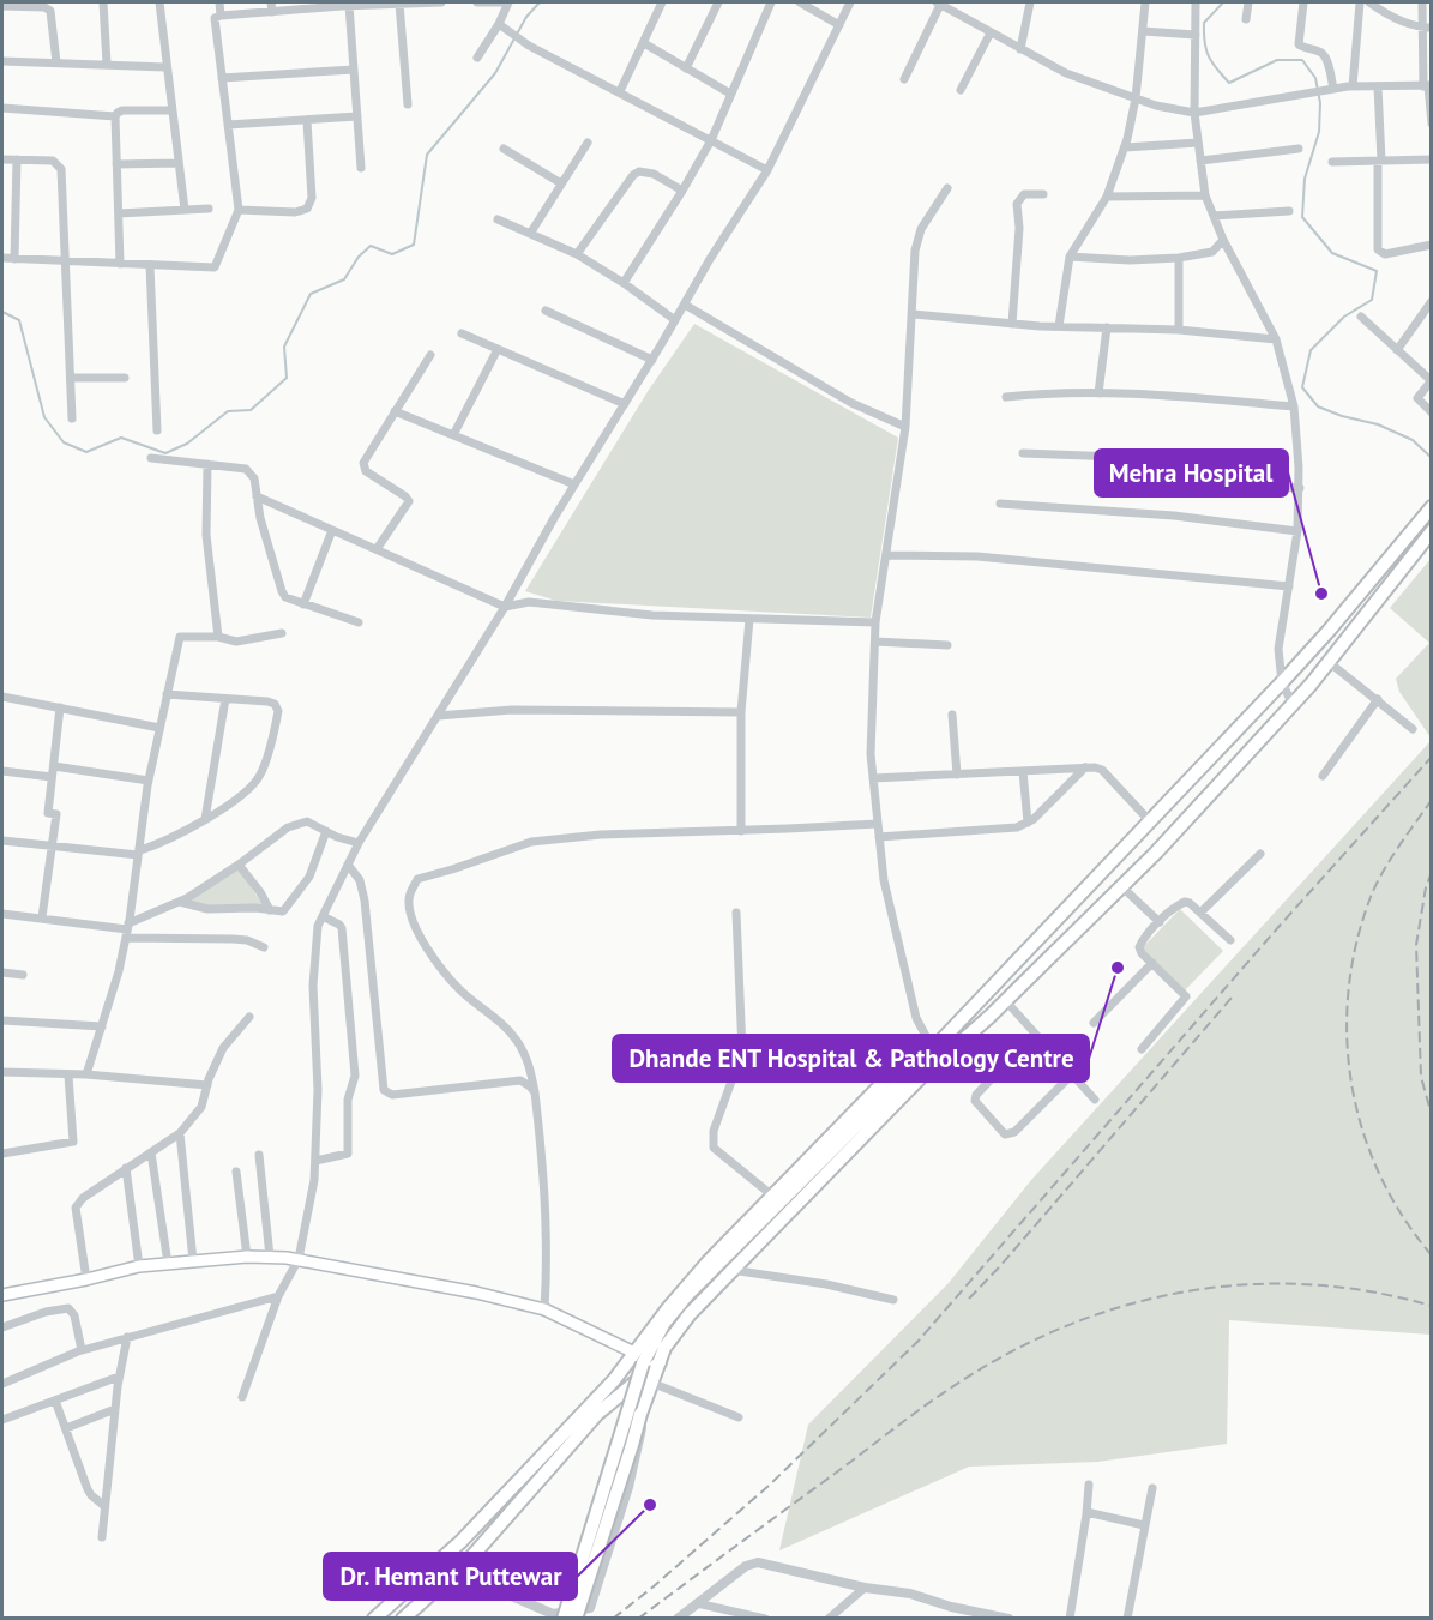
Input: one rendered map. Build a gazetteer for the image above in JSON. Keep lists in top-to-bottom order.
{
  "places": ["Mehra Hospital", "Dhande ENT Hospital & Pathology Centre", "Dr. Hemant Puttewar"]
}
